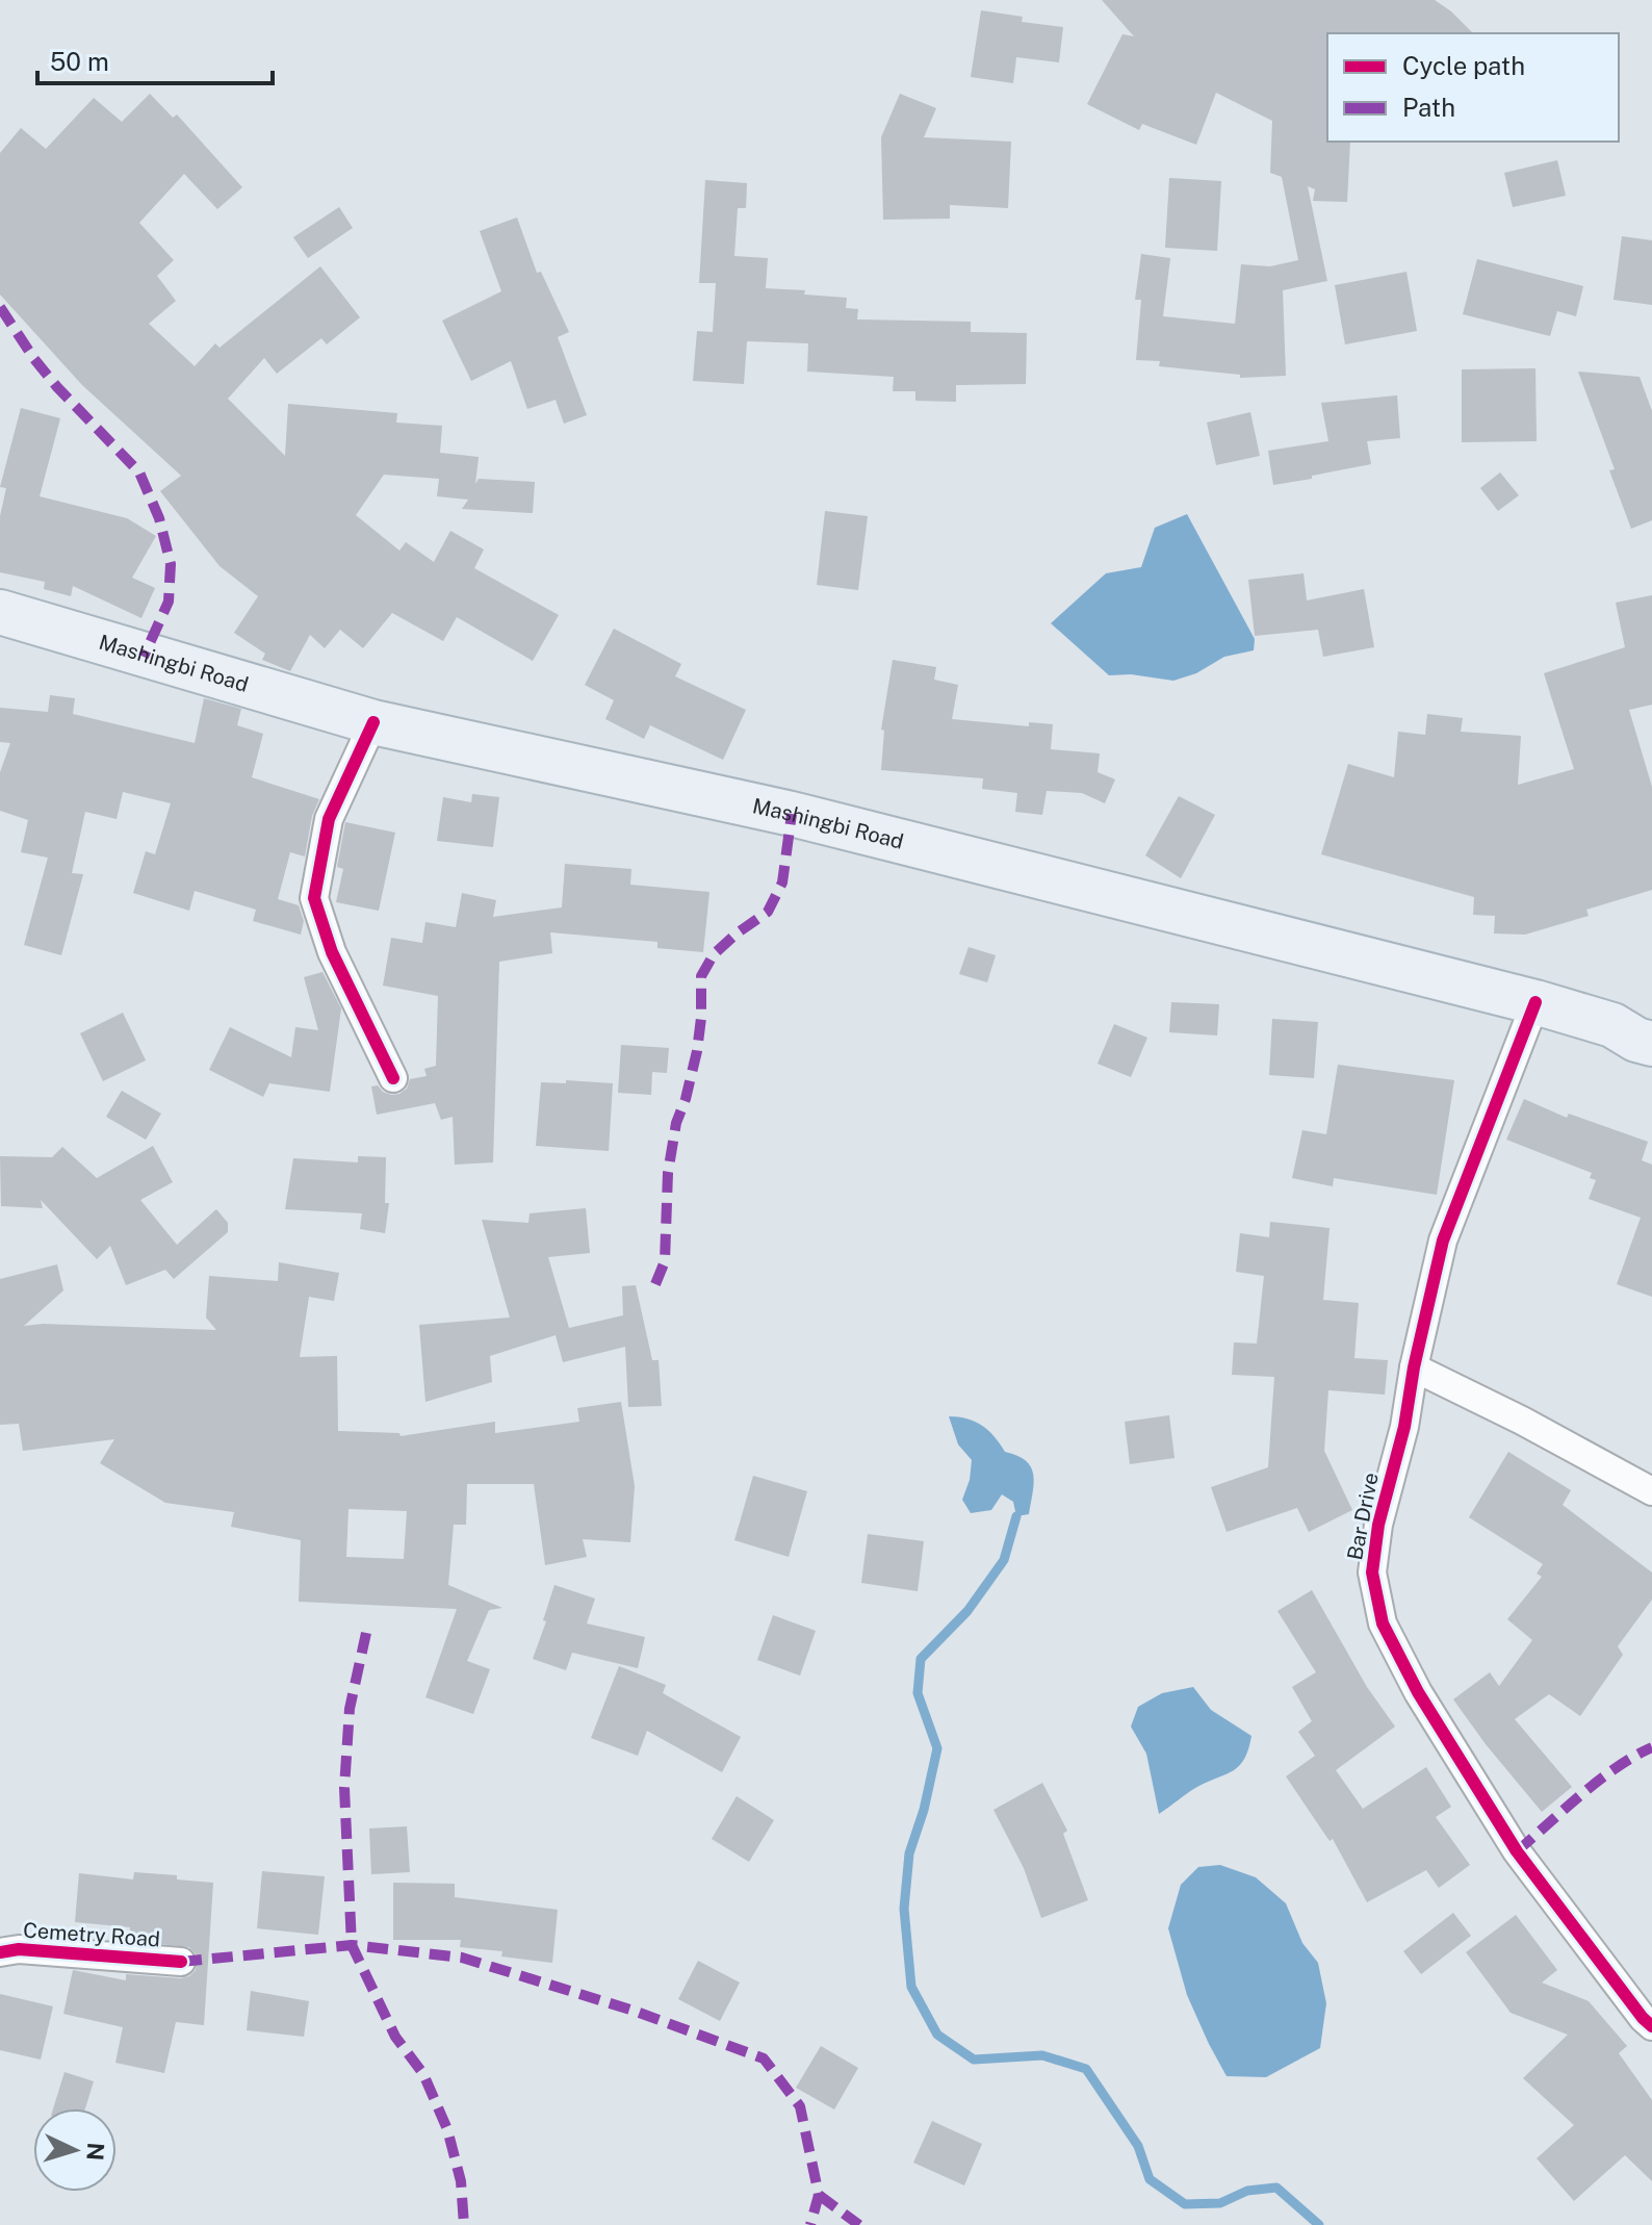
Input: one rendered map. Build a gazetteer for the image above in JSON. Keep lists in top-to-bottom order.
{
  "streets": {
    "main road": ["Mashingbi Road"],
    "street": ["Bar Drive", "Cemetry Road"]
  },
  "crossings": [
    ["Mashingbi Road", "Bar Drive"]
  ],
  "legend": ["Cycle path", "Path"],
  "scale_bar": "50 m",
  "north": "right"
}
